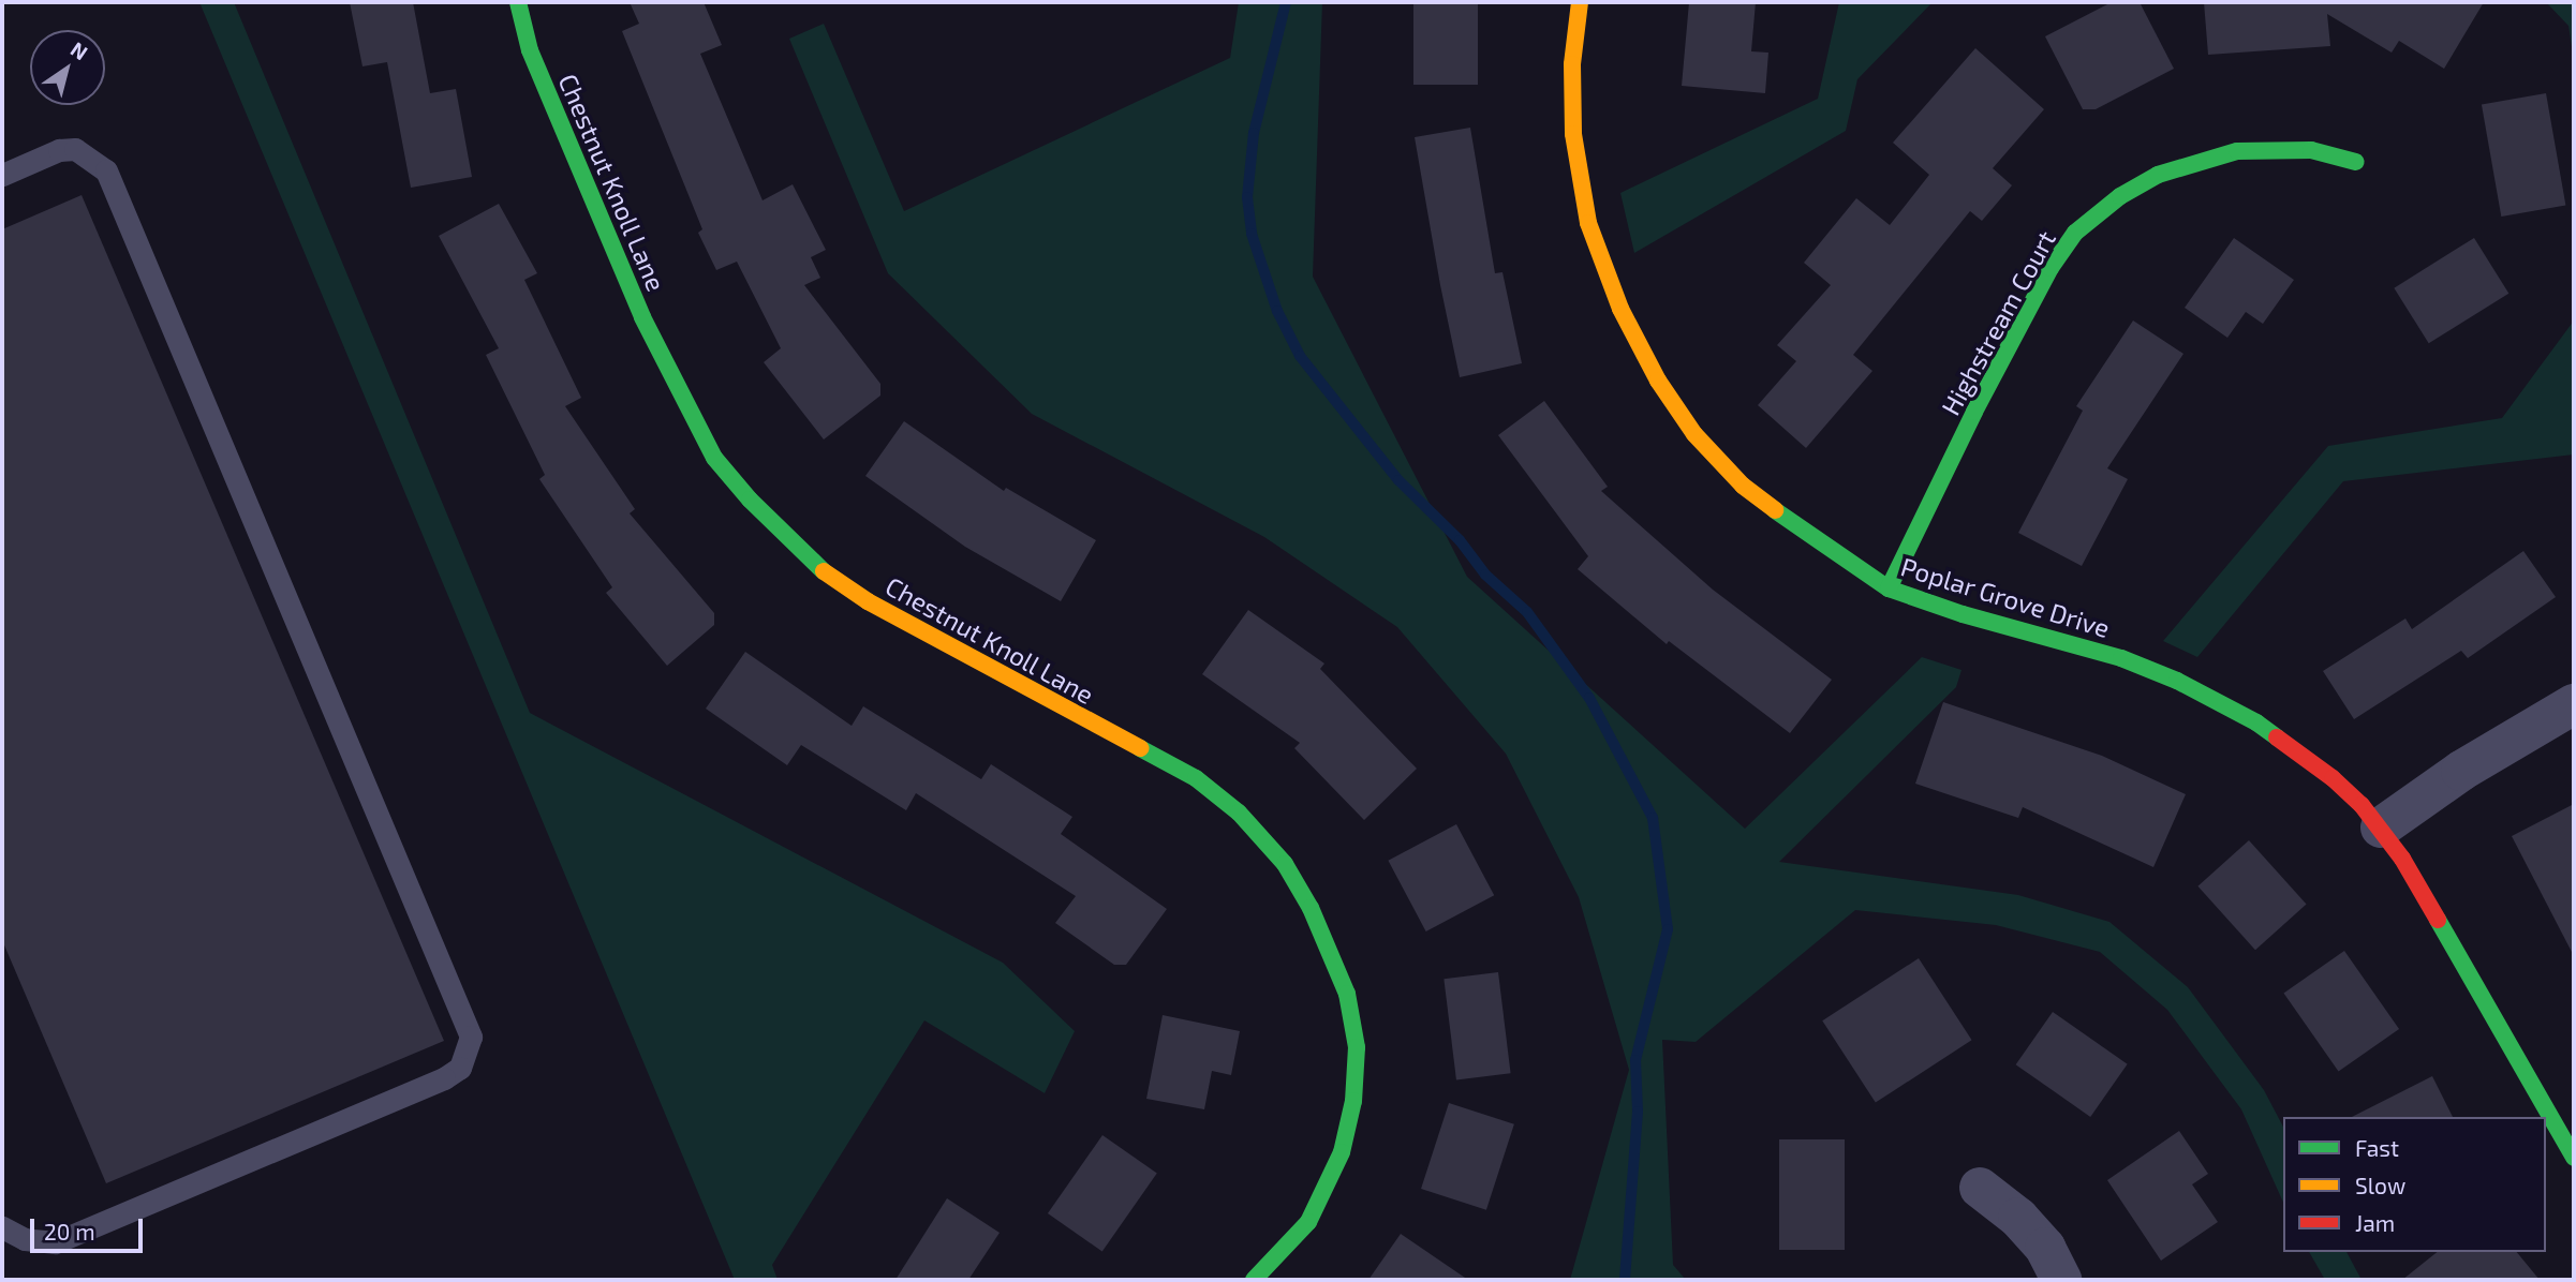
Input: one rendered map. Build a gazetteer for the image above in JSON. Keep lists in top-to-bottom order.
{
  "streets": {
    "street": ["Chestnut Knoll Lane", "Highstream Court", "Poplar Grove Drive"]
  },
  "crossings": [
    ["Highstream Court", "Poplar Grove Drive"]
  ],
  "legend": ["Fast", "Slow", "Jam"],
  "scale_bar": "20 m",
  "north": "top right"
}
